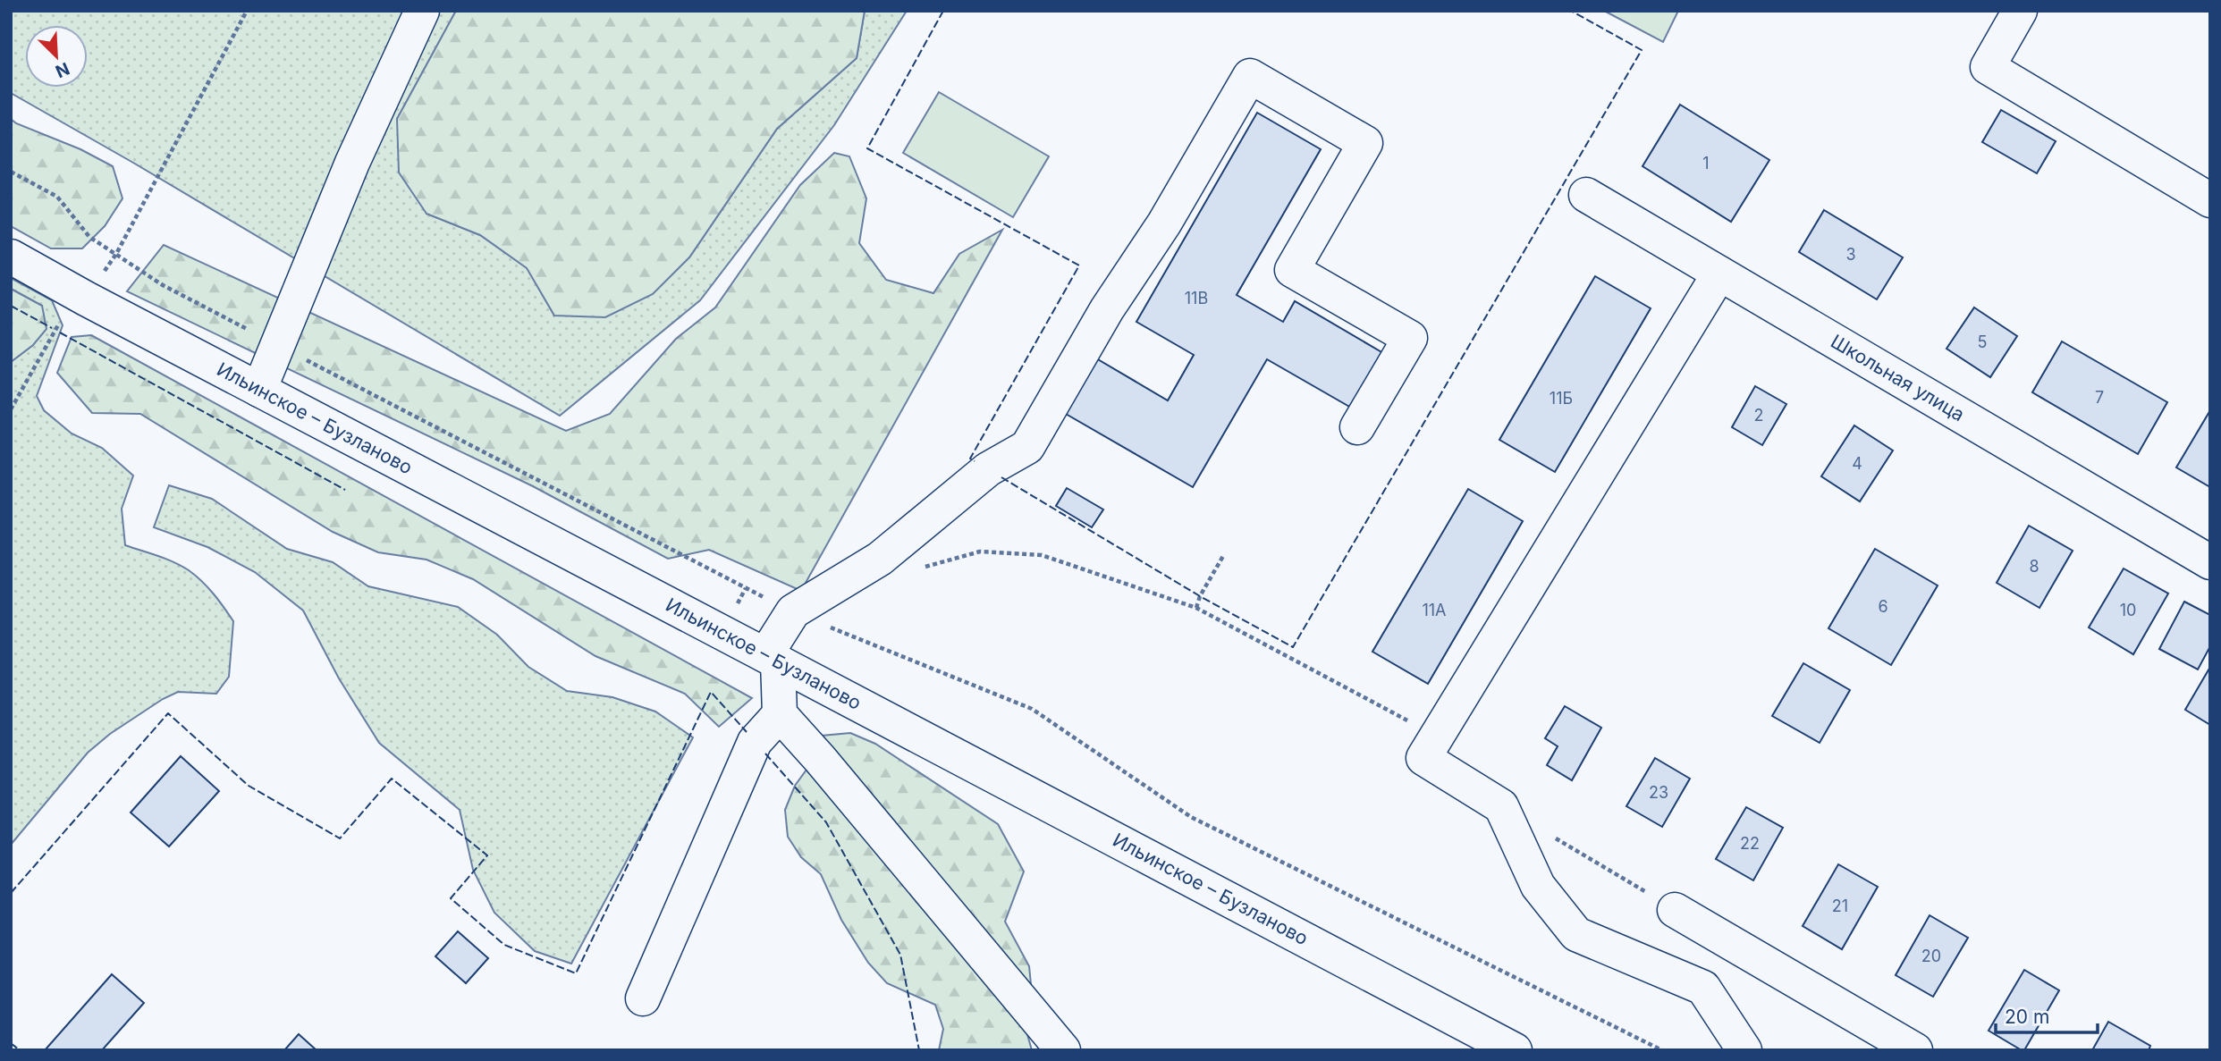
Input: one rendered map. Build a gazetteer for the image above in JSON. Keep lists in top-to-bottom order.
{
  "streets": {
    "street": ["Школьная улица", "Ильинское – Бузланово"]
  },
  "house_numbers": [
    "1",
    "3",
    "11В",
    "5",
    "7",
    "11Б",
    "2",
    "4",
    "8",
    "6",
    "11А",
    "10",
    "23",
    "22",
    "21",
    "20"
  ],
  "scale_bar": "20 m",
  "north": "bottom right"
}
